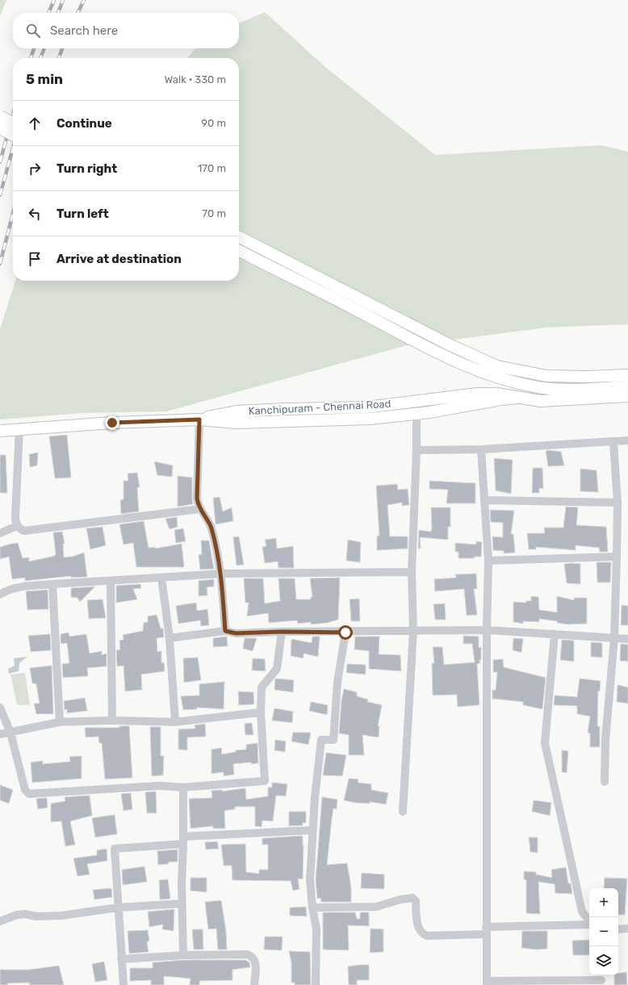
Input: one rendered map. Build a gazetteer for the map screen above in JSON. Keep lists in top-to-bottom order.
{
  "streets": {
    "main road": ["Kanchipuram - Chennai Road"]
  },
  "page": {
    "search": "Search here",
    "heading": ["5 min", "Walk · 330 m"],
    "list": [
      ["Continue", "90 m"],
      ["Turn right", "170 m"],
      ["Turn left", "70 m"],
      "Arrive at destination"
    ],
    "map_buttons": ["+", "−"]
  }
}
